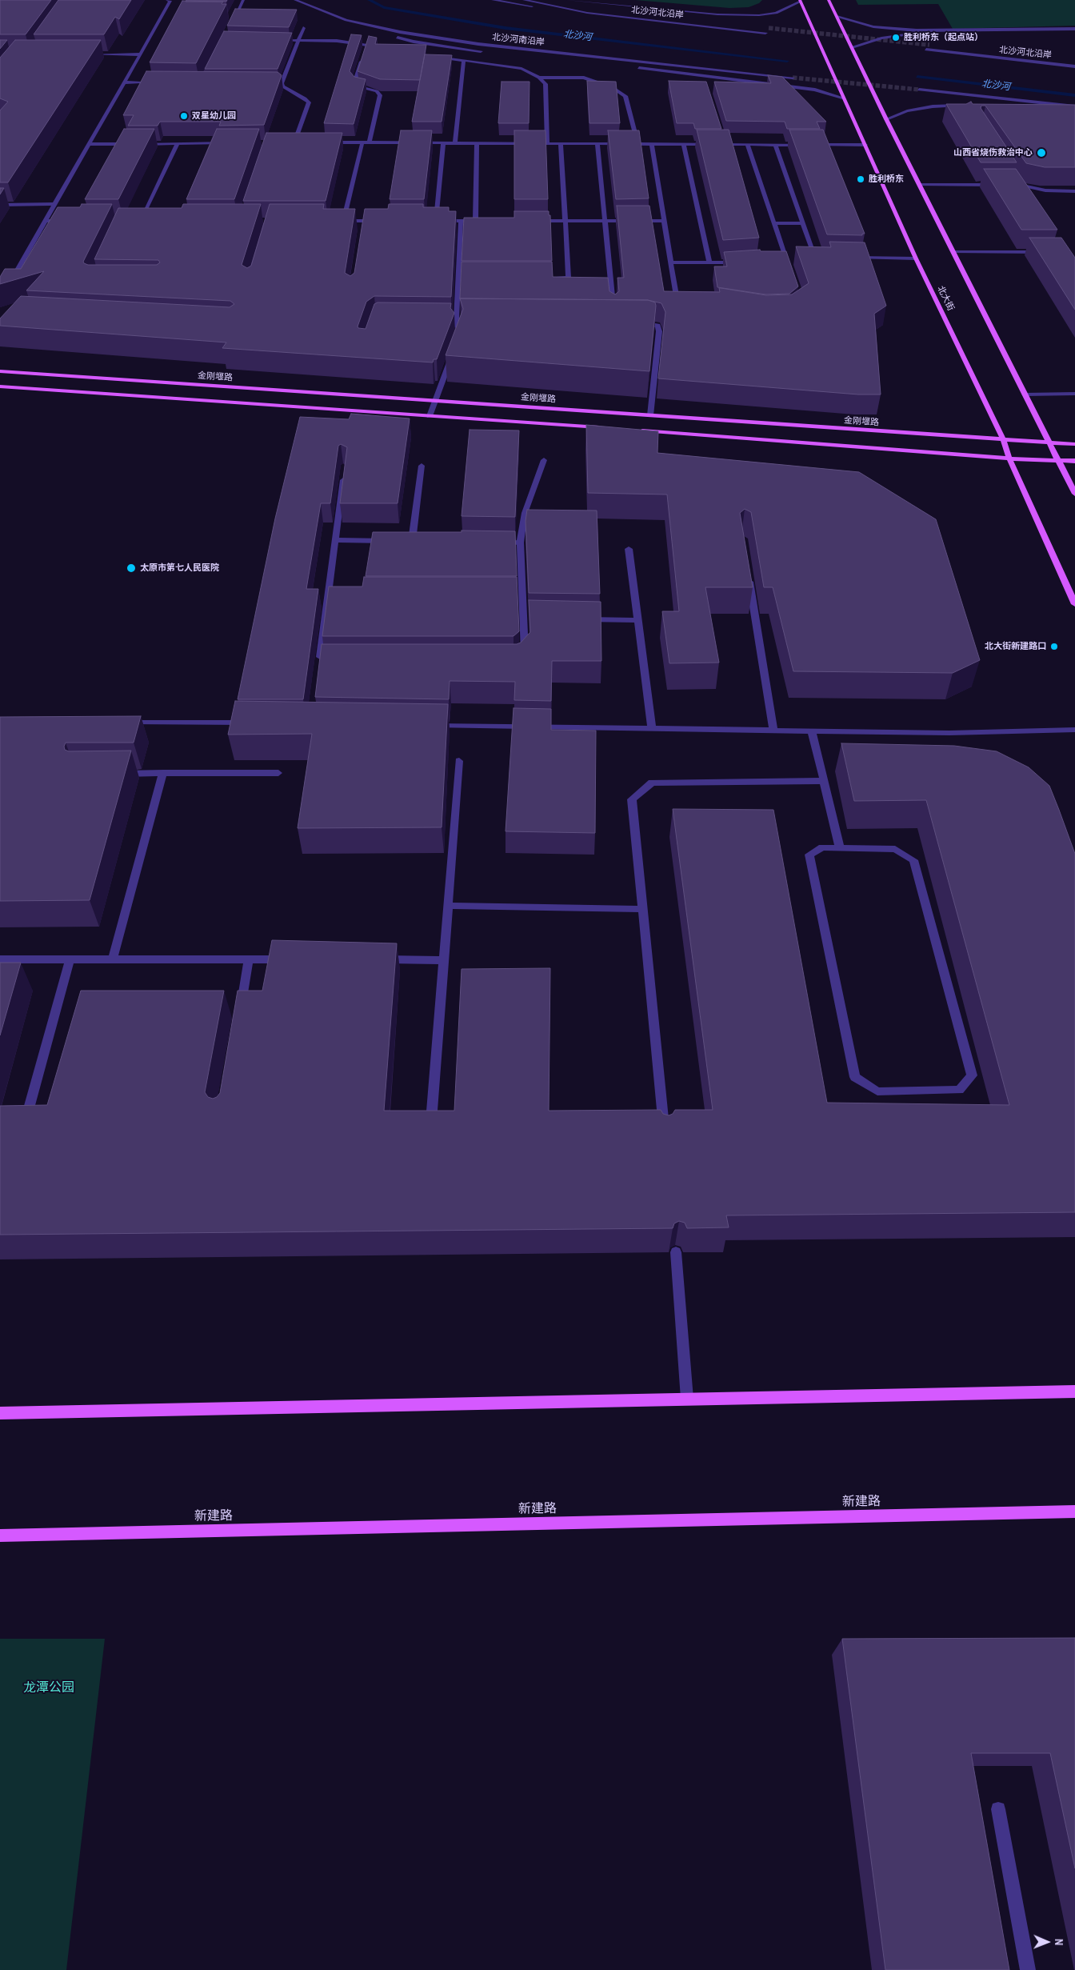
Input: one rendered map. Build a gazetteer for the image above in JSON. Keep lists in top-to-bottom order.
{
  "streets": {
    "main road": ["北大街", "金刚堰路", "新建路"],
    "street": ["北沙河北沿岸", "北沙河南沿岸"]
  },
  "crossings": [
    ["北大街", "金刚堰路"]
  ],
  "water": ["北沙河"],
  "parks": ["龙潭公园"],
  "places": [
    "胜利桥东（起点站）",
    "双星幼儿园",
    "山西省烧伤救治中心",
    "胜利桥东",
    "太原市第七人民医院",
    "北大街新建路口"
  ],
  "north": "right"
}
